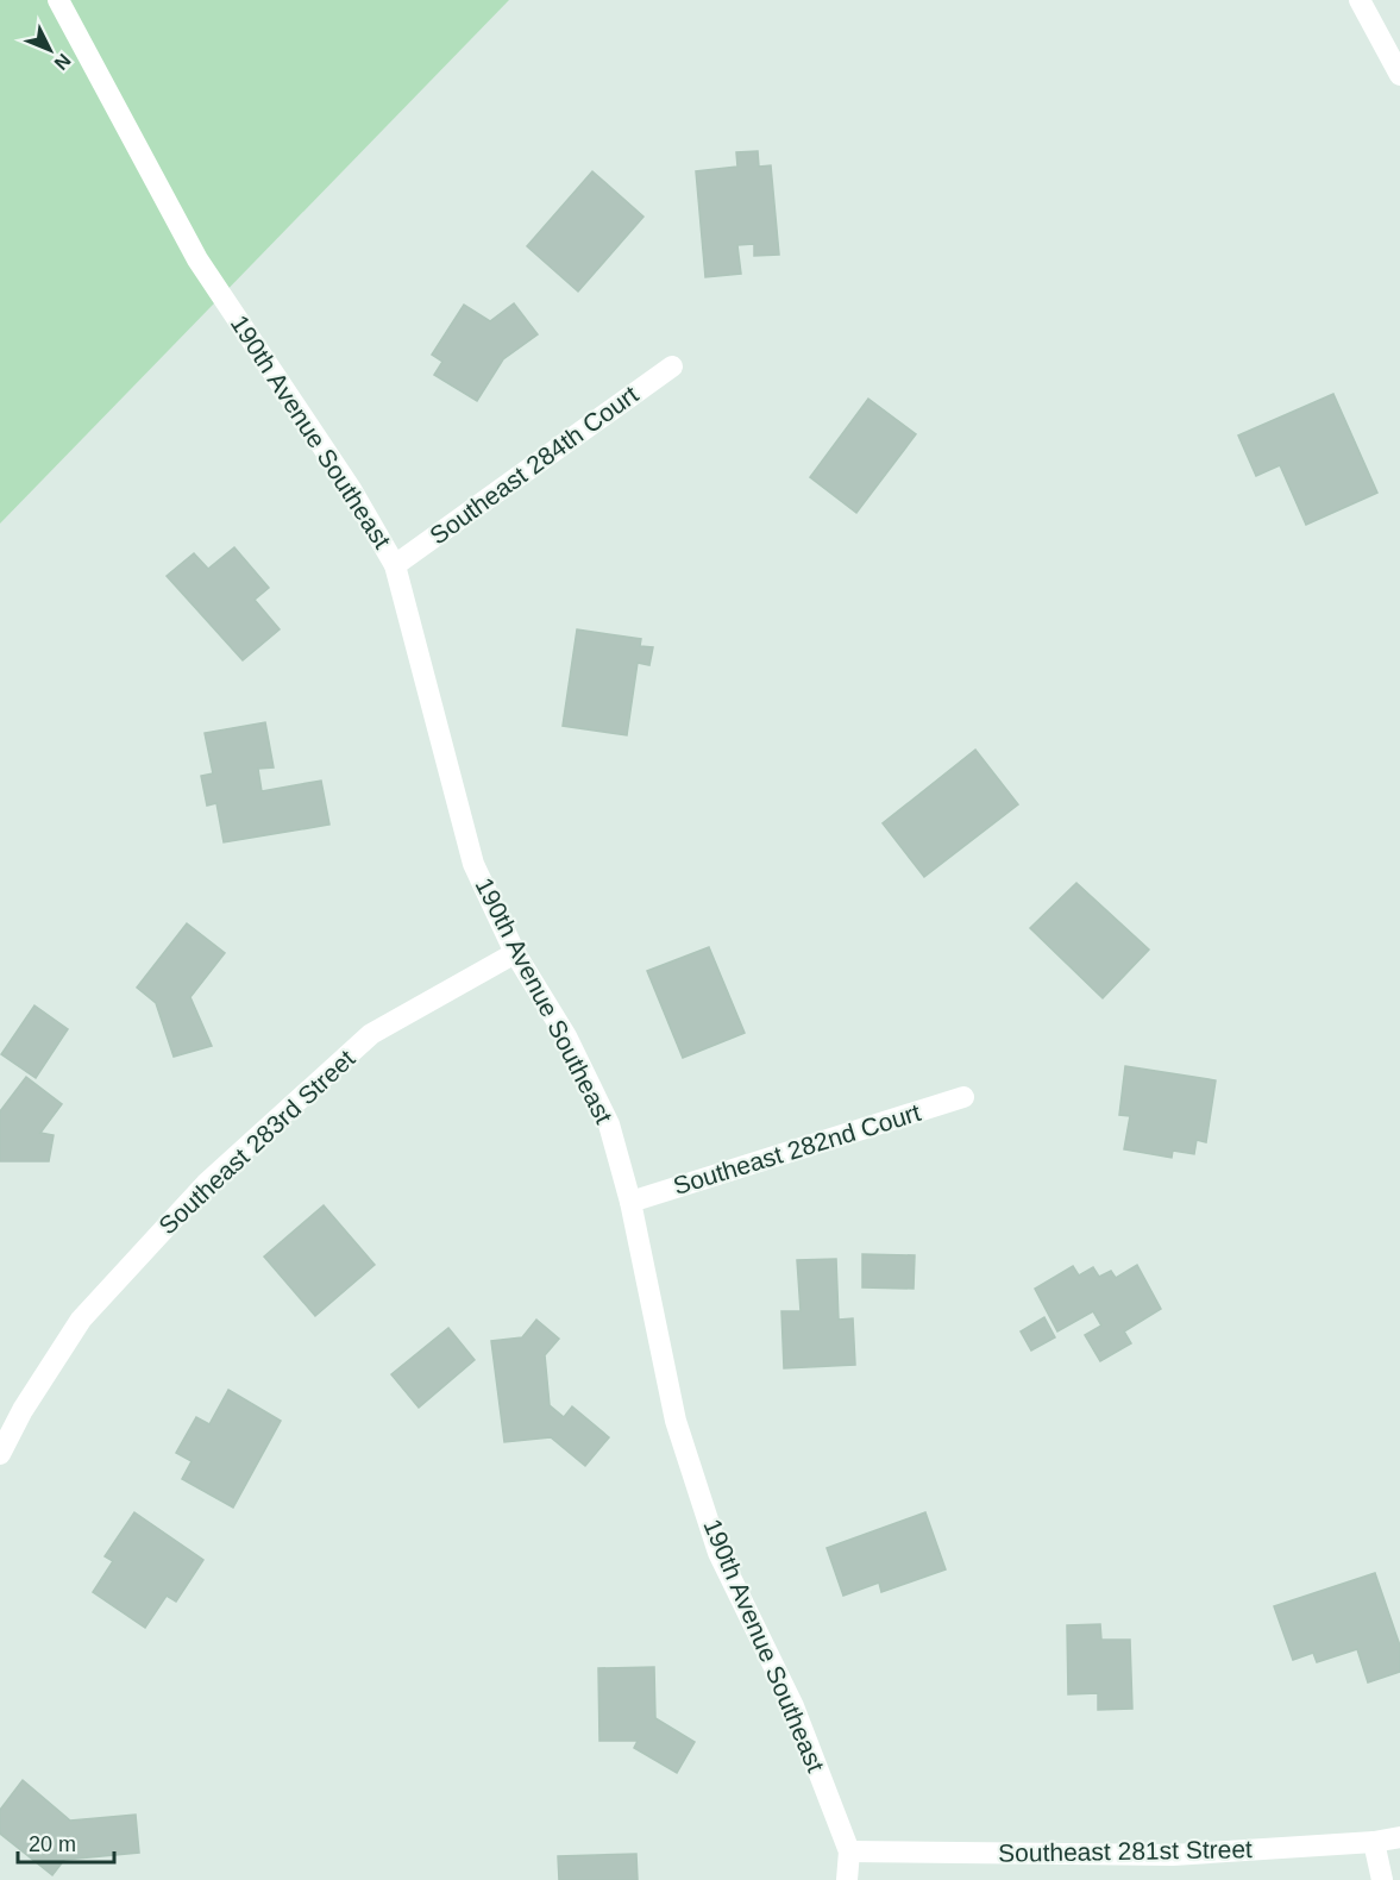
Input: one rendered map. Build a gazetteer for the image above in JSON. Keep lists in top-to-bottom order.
{
  "streets": {
    "street": [
      "190th Avenue Southeast",
      "Southeast 284th Court",
      "Southeast 283rd Street",
      "Southeast 282nd Court",
      "Southeast 281st Street"
    ]
  },
  "crossings": [
    ["190th Avenue Southeast", "Southeast 284th Court"],
    ["190th Avenue Southeast", "Southeast 283rd Street"],
    ["190th Avenue Southeast", "Southeast 282nd Court"],
    ["190th Avenue Southeast", "Southeast 281st Street"]
  ],
  "scale_bar": "20 m",
  "north": "bottom right"
}
